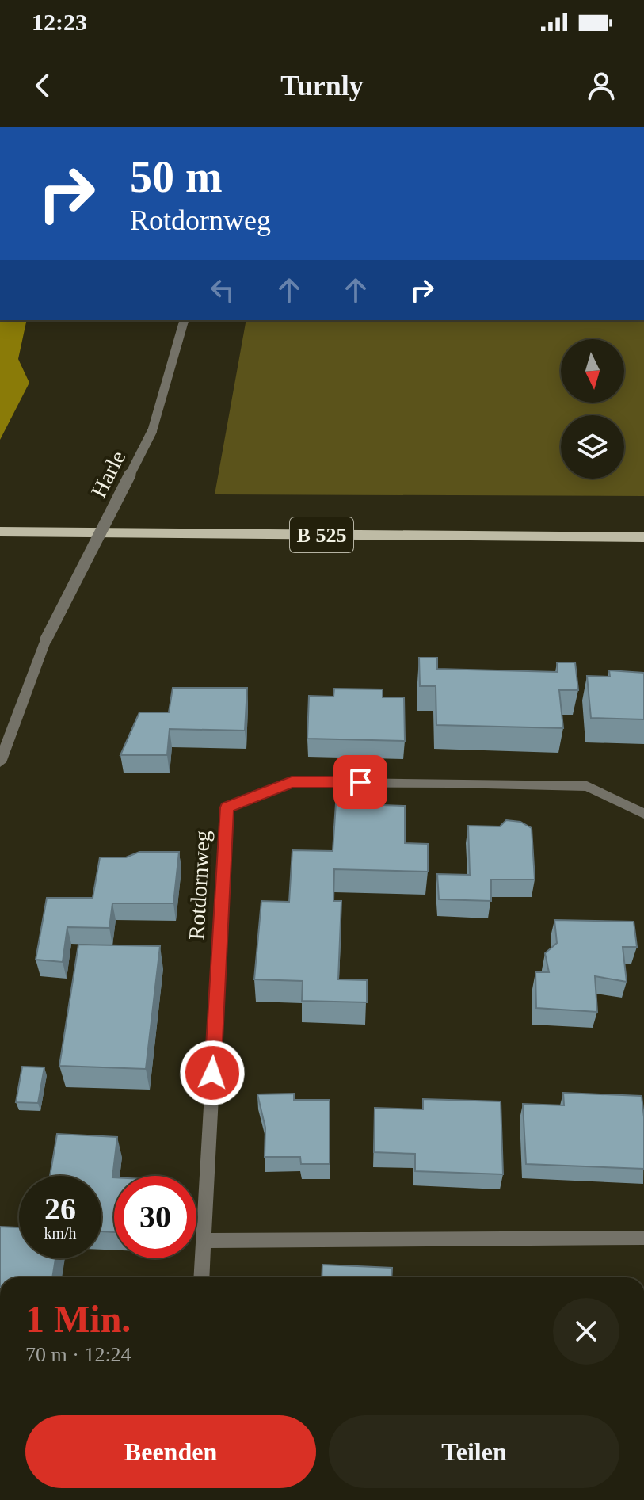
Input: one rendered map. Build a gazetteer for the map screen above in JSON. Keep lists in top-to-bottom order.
{
  "streets": {
    "main road": ["B 525"],
    "street": ["Harle", "Rotdornweg"]
  },
  "north": "bottom",
  "page": {
    "status": "12:23",
    "header": "Turnly",
    "turn": ["50 m", "Rotdornweg"],
    "speed": "26 km/h",
    "limit": "30",
    "heading": ["1 Min.", "70 m · 12:24"],
    "buttons": ["Beenden", "Teilen"]
  }
}
